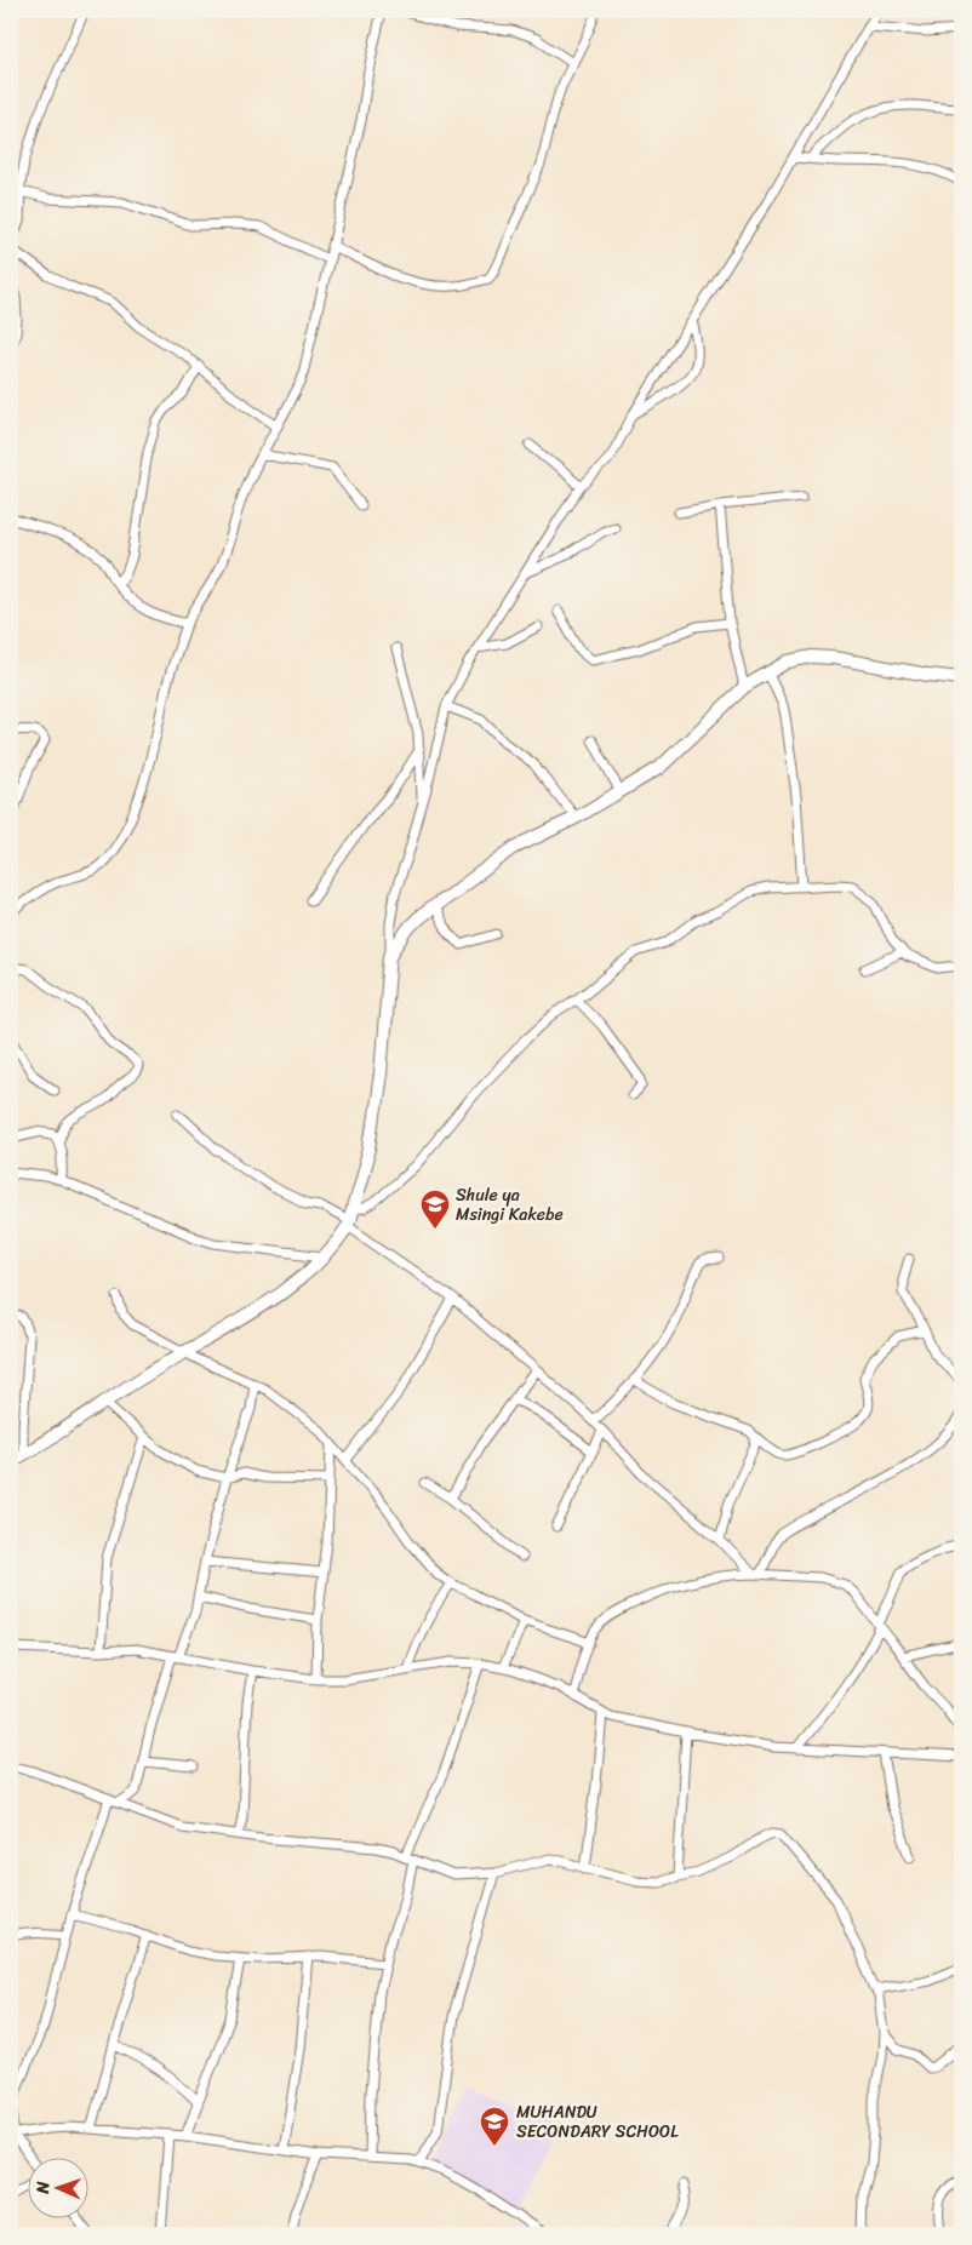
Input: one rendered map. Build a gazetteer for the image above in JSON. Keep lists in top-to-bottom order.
{
  "places": {
    "school or university": ["Shule ya Msingi Kakebe", "MUHANDU SECONDARY SCHOOL"]
  },
  "north": "left"
}
